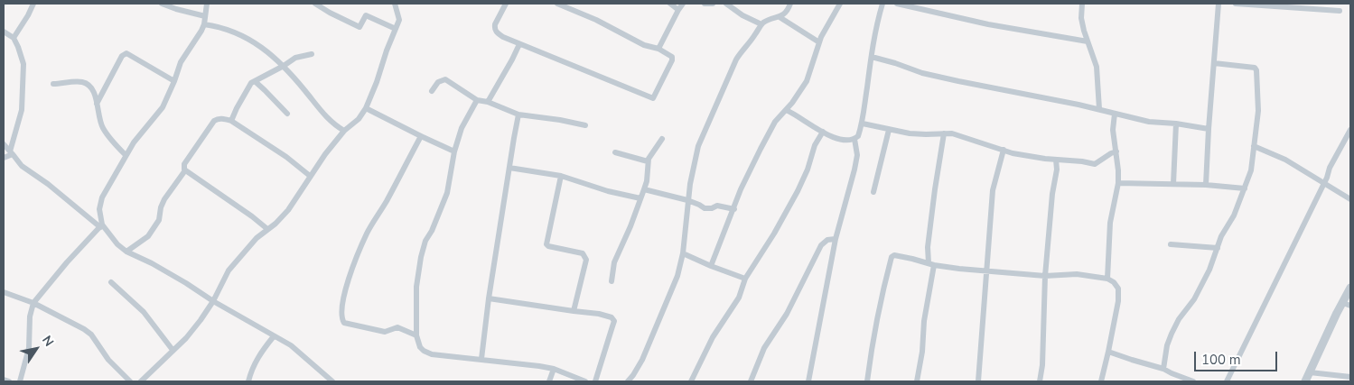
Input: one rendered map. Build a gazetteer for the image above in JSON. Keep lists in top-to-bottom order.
{
  "scale_bar": "100 m",
  "north": "top right"
}
